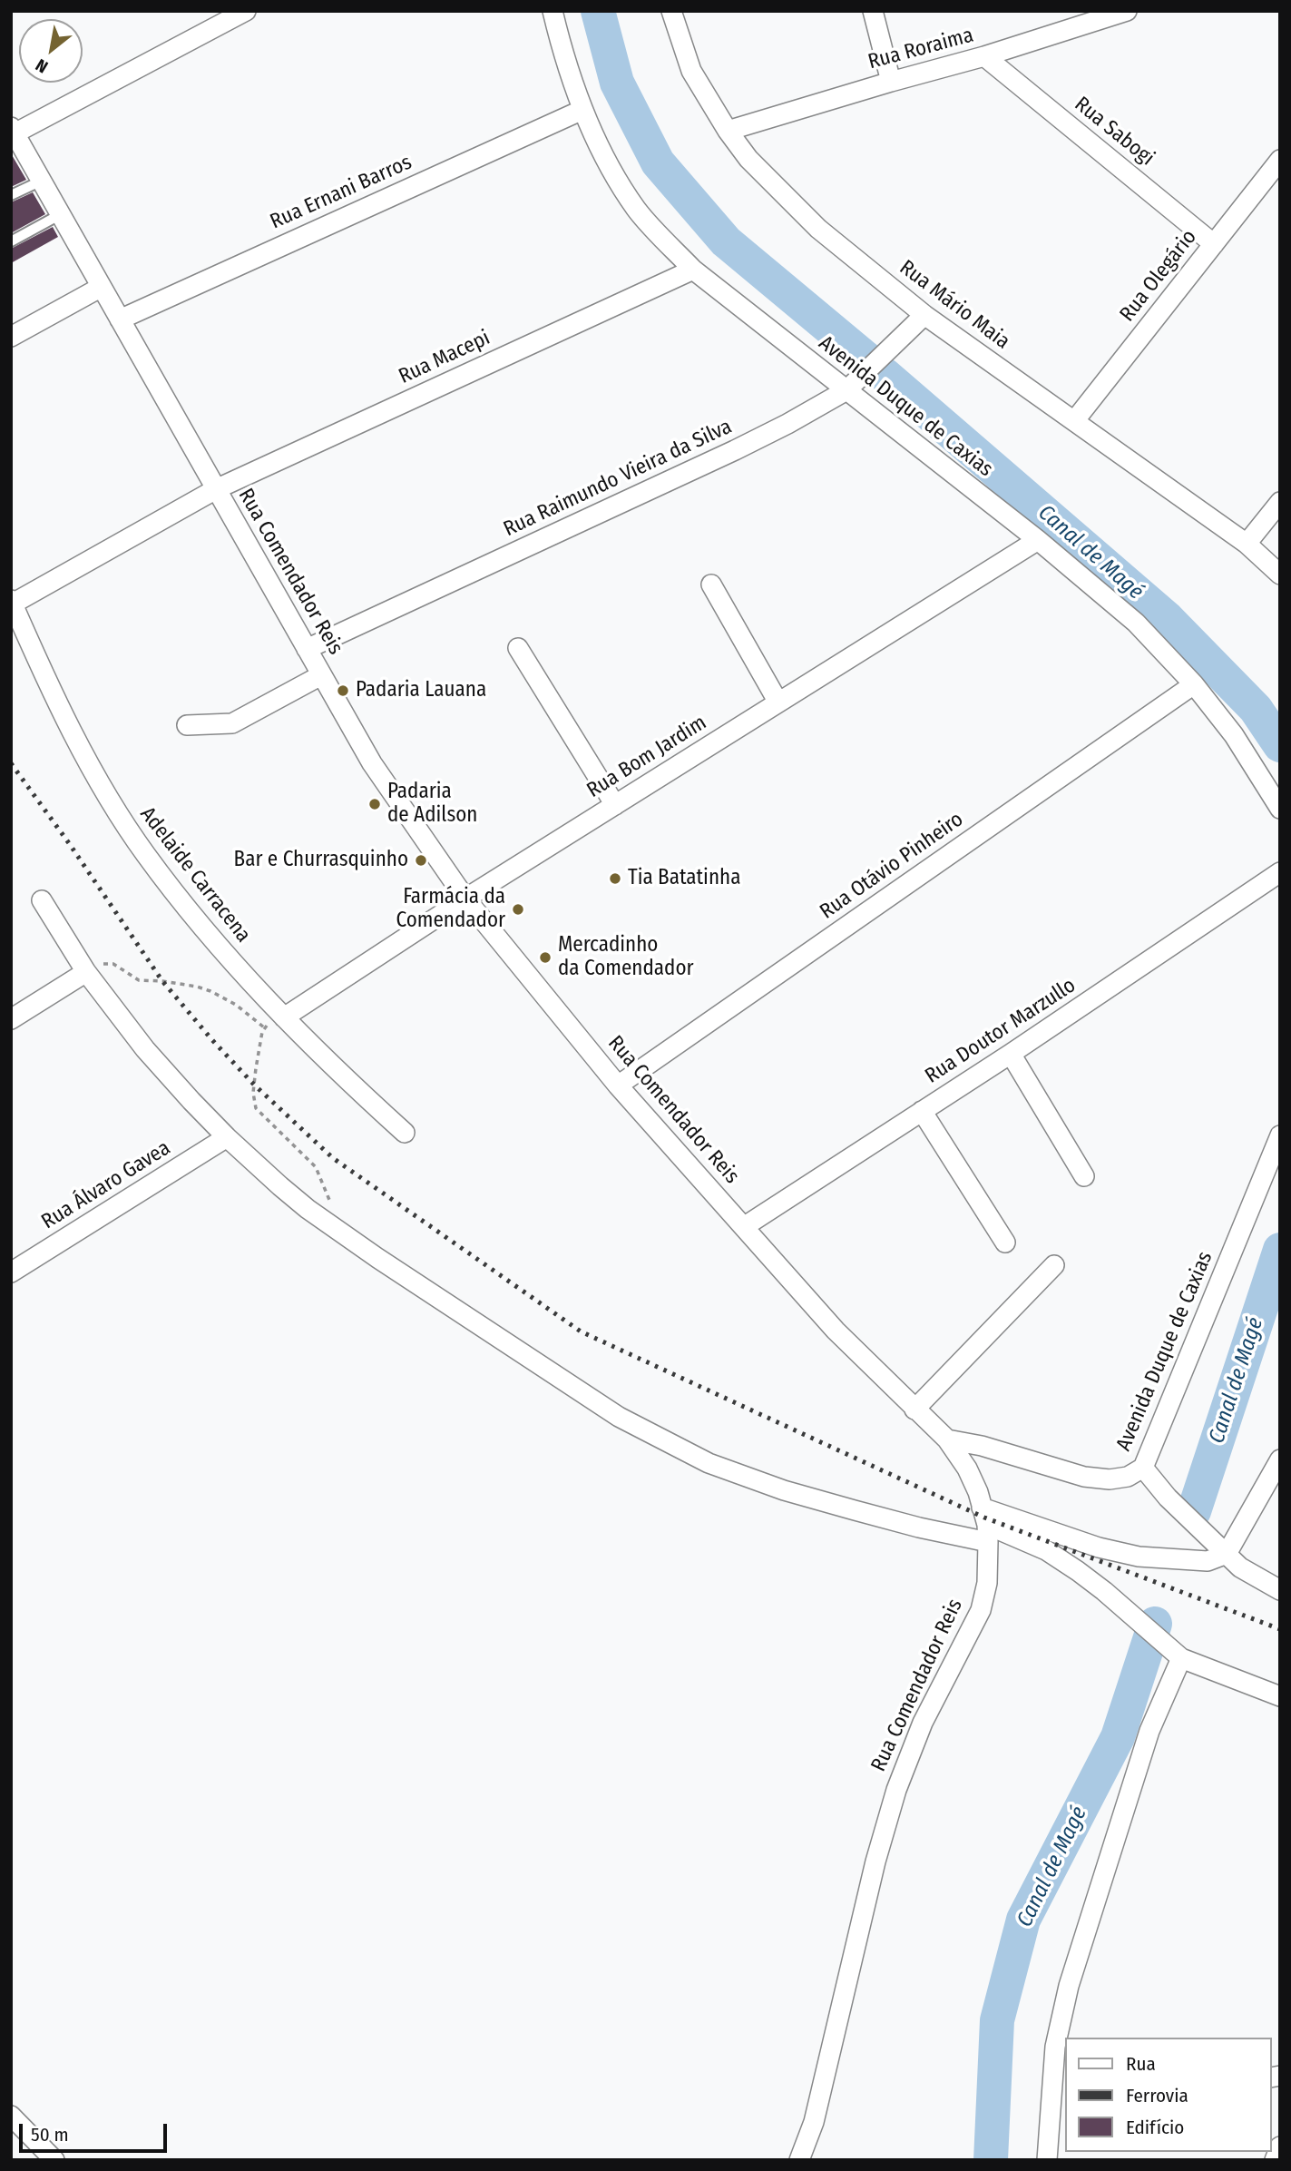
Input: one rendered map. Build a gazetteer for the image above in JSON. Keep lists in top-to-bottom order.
{
  "streets": {
    "street": [
      "Rua Roraima",
      "Rua Sabogi",
      "Rua Ernani Barros",
      "Rua Olegário",
      "Rua Mário Maia",
      "Rua Macepi",
      "Avenida Duque de Caxias",
      "Rua Raimundo Vieira da Silva",
      "Rua Comendador Reis",
      "Rua Bom Jardim",
      "Rua Otávio Pinheiro",
      "Adelaide Carracena",
      "Rua Doutor Marzullo",
      "Rua Álvaro Gavea"
    ]
  },
  "crossings": [
    ["Rua Roraima", "Rua Sabogi"],
    ["Rua Roraima", "Rua Mário Maia"],
    ["Rua Sabogi", "Rua Olegário"],
    ["Rua Ernani Barros", "Avenida Duque de Caxias"],
    ["Rua Ernani Barros", "Rua Comendador Reis"],
    ["Rua Olegário", "Rua Mário Maia"],
    ["Rua Mário Maia", "Rua Raimundo Vieira da Silva"],
    ["Rua Macepi", "Avenida Duque de Caxias"],
    ["Rua Macepi", "Rua Comendador Reis"],
    ["Rua Macepi", "Adelaide Carracena"],
    ["Avenida Duque de Caxias", "Rua Raimundo Vieira da Silva"],
    ["Avenida Duque de Caxias", "Rua Comendador Reis"],
    ["Avenida Duque de Caxias", "Rua Bom Jardim"],
    ["Avenida Duque de Caxias", "Rua Otávio Pinheiro"],
    ["Rua Raimundo Vieira da Silva", "Rua Comendador Reis"],
    ["Rua Comendador Reis", "Rua Bom Jardim"],
    ["Rua Comendador Reis", "Rua Otávio Pinheiro"],
    ["Rua Comendador Reis", "Rua Doutor Marzullo"],
    ["Rua Bom Jardim", "Adelaide Carracena"]
  ],
  "water": ["Canal de Magé"],
  "places": [
    "Padaria Lauana",
    "Padaria de Adilson",
    "Bar e Churrasquinho",
    "Tia Batatinha",
    "Farmácia da Comendador",
    "Mercadinho da Comendador"
  ],
  "legend": ["Rua", "Ferrovia", "Edifício"],
  "scale_bar": "50 m",
  "north": "bottom left"
}
